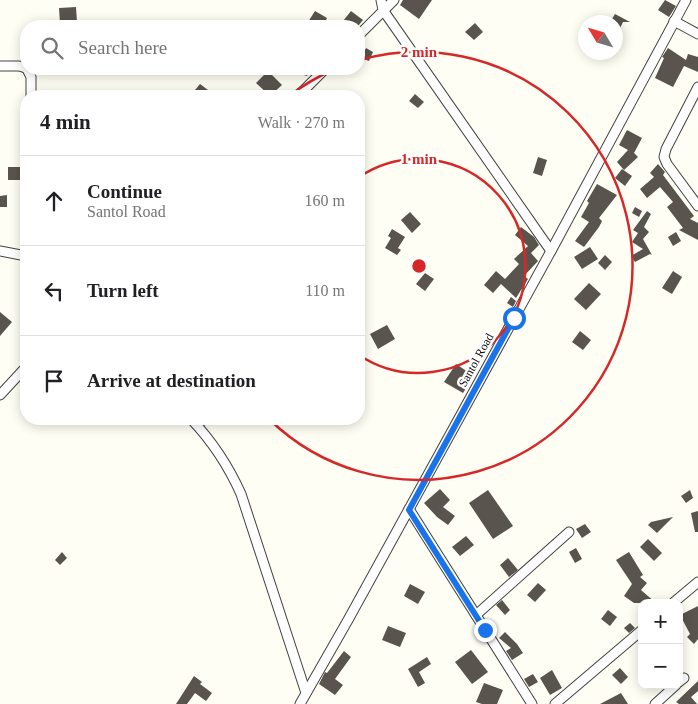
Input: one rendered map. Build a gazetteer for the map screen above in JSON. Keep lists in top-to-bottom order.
{
  "streets": {
    "street": ["Santol Road"]
  },
  "north": "top left",
  "page": {
    "search": "Search here",
    "heading": ["4 min", "Walk · 270 m"],
    "list": [
      ["Continue", "Santol Road", "160 m"],
      ["Turn left", "110 m"],
      "Arrive at destination"
    ],
    "map_buttons": ["+", "−"]
  },
  "rings": ["2 min", "1 min"]
}
